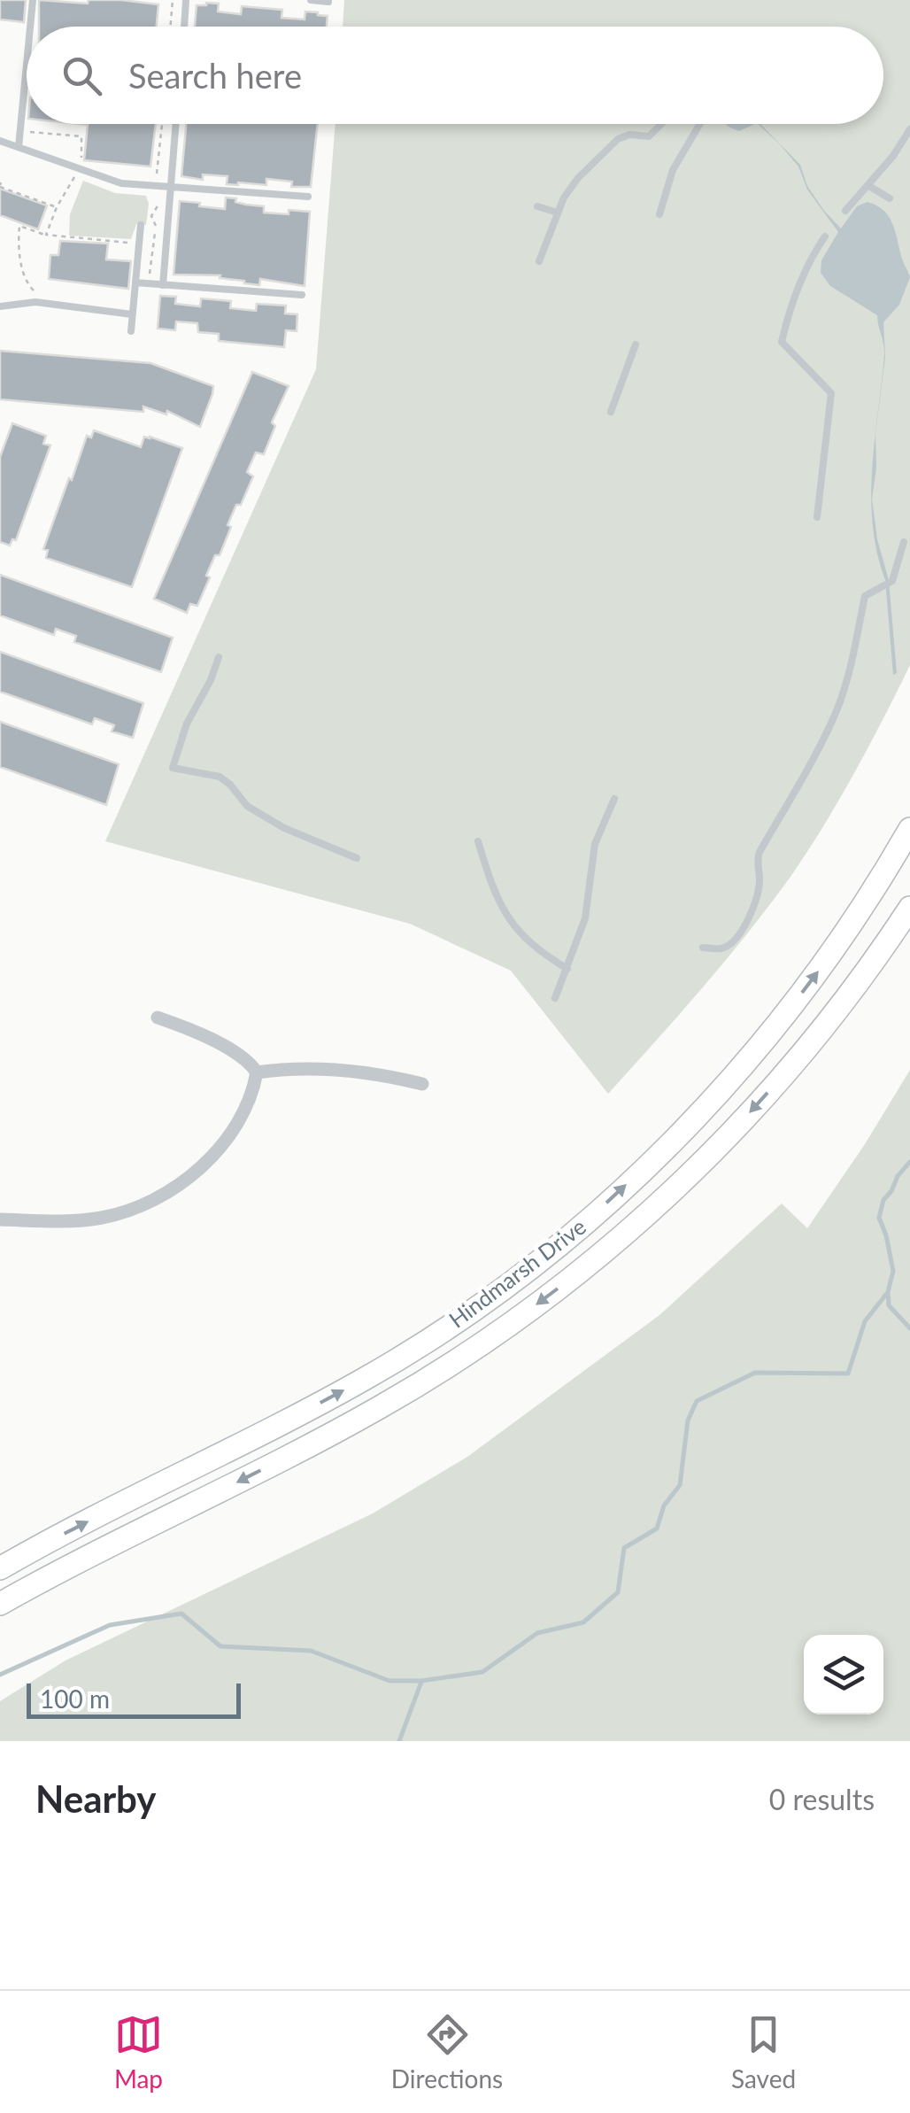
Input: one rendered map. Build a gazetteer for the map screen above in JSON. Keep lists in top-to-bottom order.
{
  "streets": {
    "main road": ["Hindmarsh Drive"]
  },
  "scale_bar": "100 m",
  "page": {
    "search": "Search here",
    "scale": "100 m",
    "heading": ["Nearby", "0 results"],
    "nav": ["Map", "Directions", "Saved"]
  }
}
